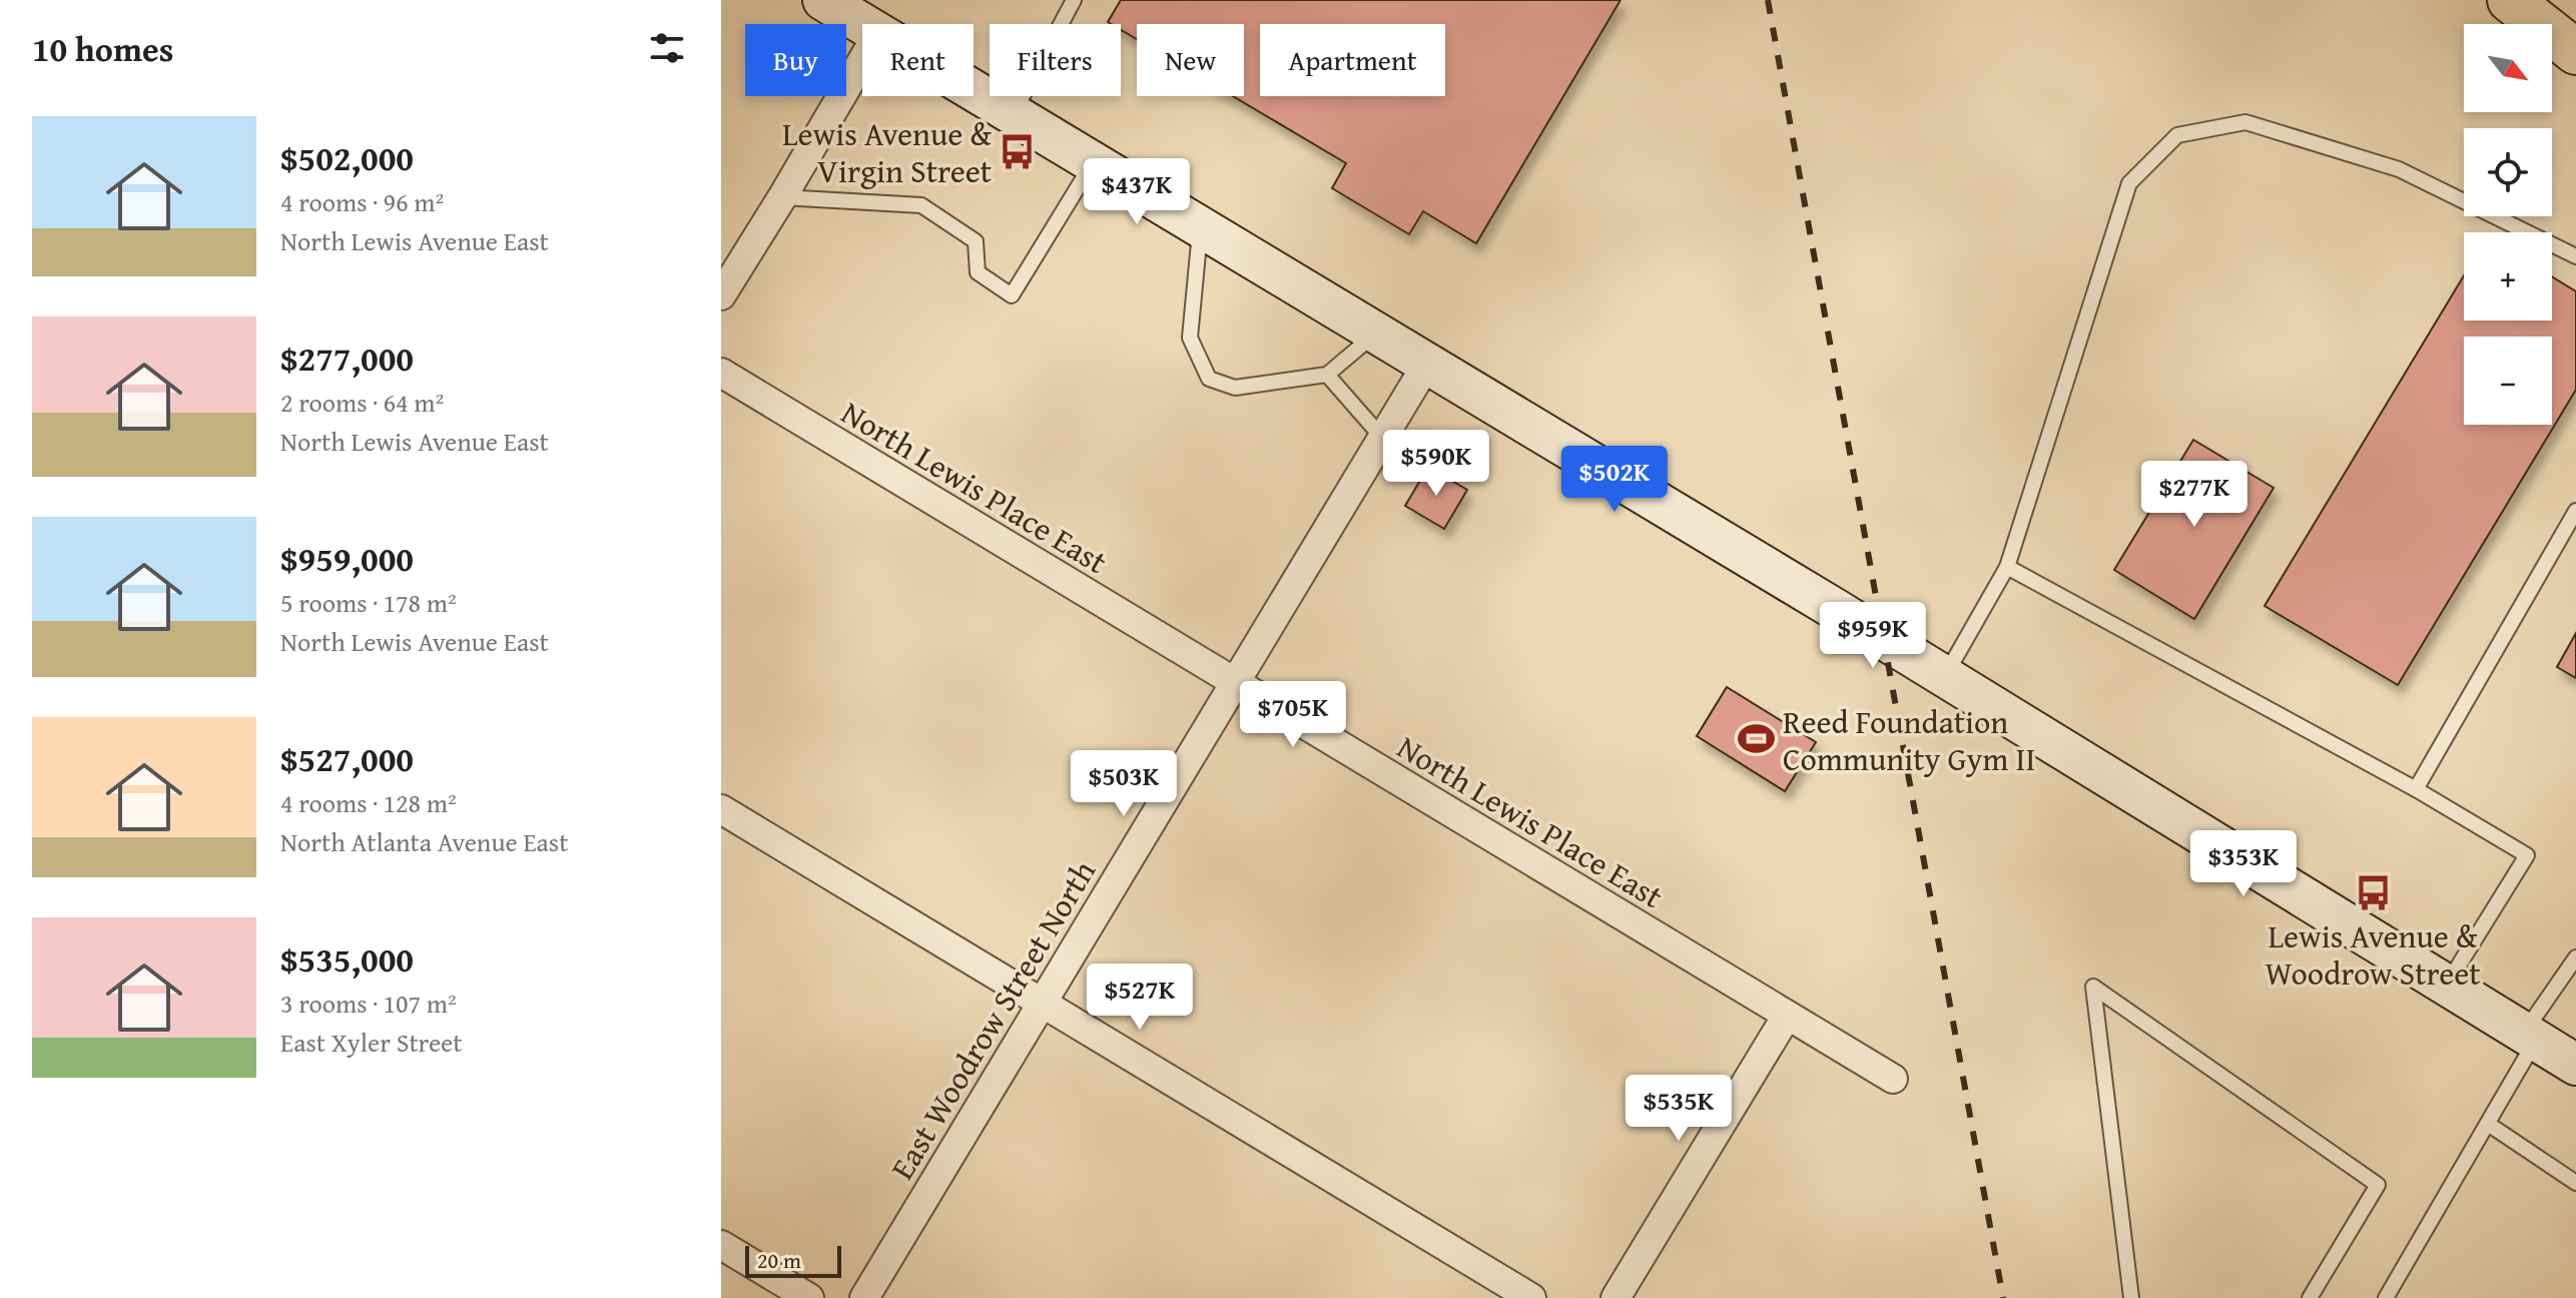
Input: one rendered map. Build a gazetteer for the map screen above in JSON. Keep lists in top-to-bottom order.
{
  "streets": {
    "street": ["North Lewis Place East", "East Woodrow Street North"]
  },
  "crossings": [
    ["North Lewis Place East", "East Woodrow Street North"]
  ],
  "places": {
    "bus stop": ["Lewis Avenue & Virgin Street", "Lewis Avenue & Woodrow Street"],
    "sports": ["Reed Foundation Community Gym II"]
  },
  "scale_bar": "20 m",
  "north": "bottom right",
  "page": {
    "heading": "10 homes",
    "map_buttons": ["+", "−"],
    "chip": [
      "Buy",
      "Rent",
      "Filters",
      "New",
      "Apartment"
    ],
    "list": [
      {
        "name": "$502,000",
        "note": "4 rooms · 96 m² · North Lewis Avenue East"
      },
      {
        "name": "$277,000",
        "note": "2 rooms · 64 m² · North Lewis Avenue East"
      },
      {
        "name": "$959,000",
        "note": "5 rooms · 178 m² · North Lewis Avenue East"
      },
      {
        "name": "$527,000",
        "note": "4 rooms · 128 m² · North Atlanta Avenue East"
      },
      {
        "name": "$535,000",
        "note": "3 rooms · 107 m² · East Xyler Street"
      }
    ],
    "price": [
      "$437K",
      "$590K",
      "$502K",
      "$277K",
      "$959K",
      "$705K",
      "$503K",
      "$353K",
      "$527K",
      "$535K"
    ],
    "scale": "20 m"
  }
}
